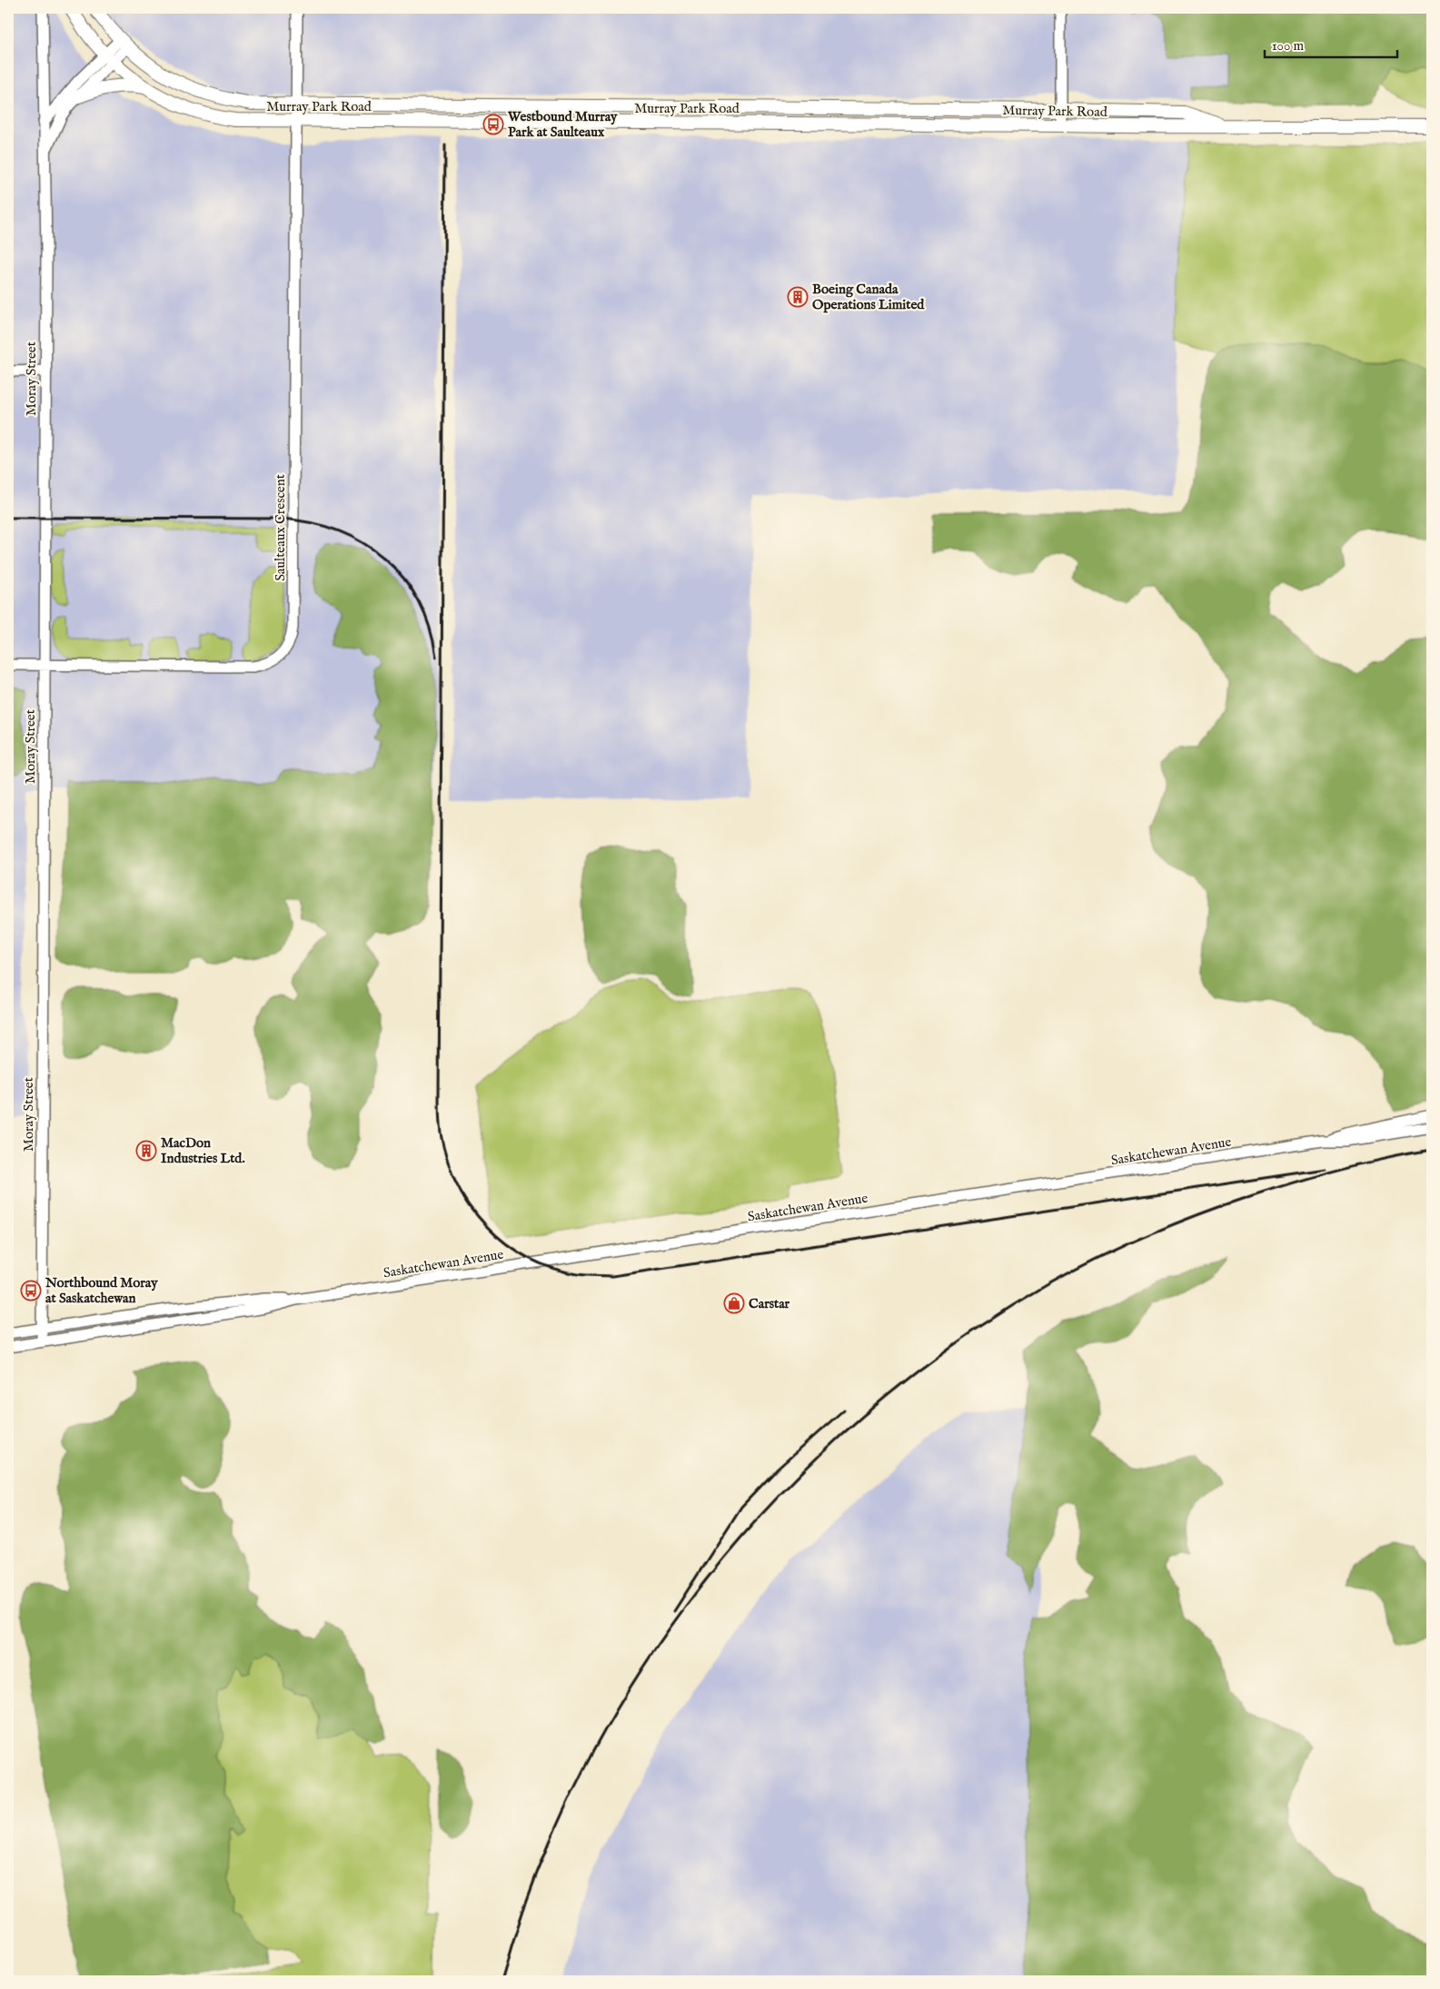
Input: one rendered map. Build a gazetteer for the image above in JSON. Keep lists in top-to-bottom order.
{
  "streets": {
    "street": [
      "Murray Park Road",
      "Moray Street",
      "Saulteaux Crescent",
      "Saskatchewan Avenue"
    ]
  },
  "crossings": [
    ["Murray Park Road", "Moray Street"],
    ["Murray Park Road", "Saulteaux Crescent"],
    ["Moray Street", "Saulteaux Crescent"],
    ["Moray Street", "Saskatchewan Avenue"]
  ],
  "places": {
    "bus stop": ["Westbound Murray Park at Saulteaux", "Northbound Moray at Saskatchewan"],
    "building": ["Boeing Canada Operations Limited", "MacDon Industries Ltd."],
    "shop": ["Carstar"]
  },
  "scale_bar": "100 m"
}
